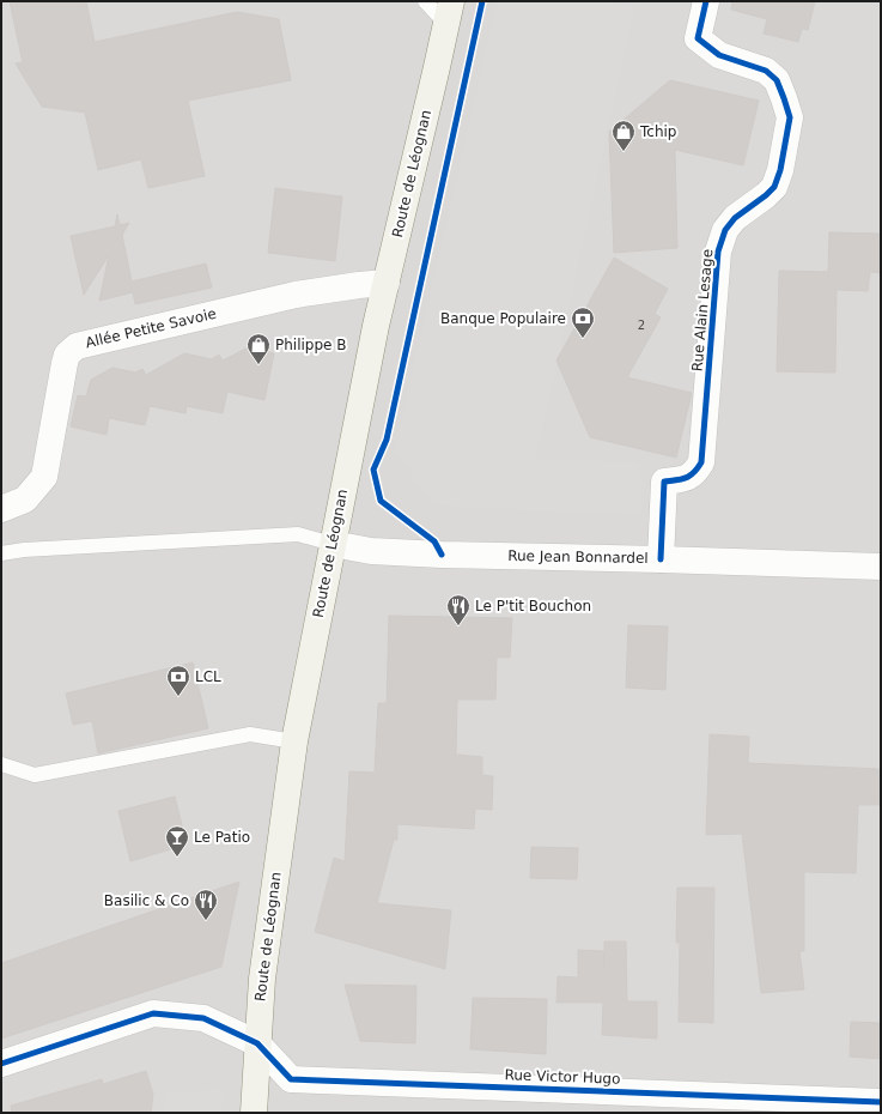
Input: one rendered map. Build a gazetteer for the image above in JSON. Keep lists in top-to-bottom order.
{
  "streets": {
    "main road": ["Route de Léognan"],
    "street": [
      "Rue Alain Lesage",
      "Allée Petite Savoie",
      "Rue Jean Bonnardel",
      "Rue Victor Hugo"
    ]
  },
  "crossings": [
    ["Route de Léognan", "Allée Petite Savoie"],
    ["Route de Léognan", "Rue Jean Bonnardel"],
    ["Route de Léognan", "Rue Victor Hugo"],
    ["Rue Alain Lesage", "Rue Jean Bonnardel"]
  ],
  "places": {
    "shop": ["Tchip", "Philippe B"],
    "bank": ["Banque Populaire", "LCL"],
    "restaurant": ["Le P'tit Bouchon", "Basilic & Co"],
    "bar": ["Le Patio"]
  },
  "house_numbers": ["2"]
}
